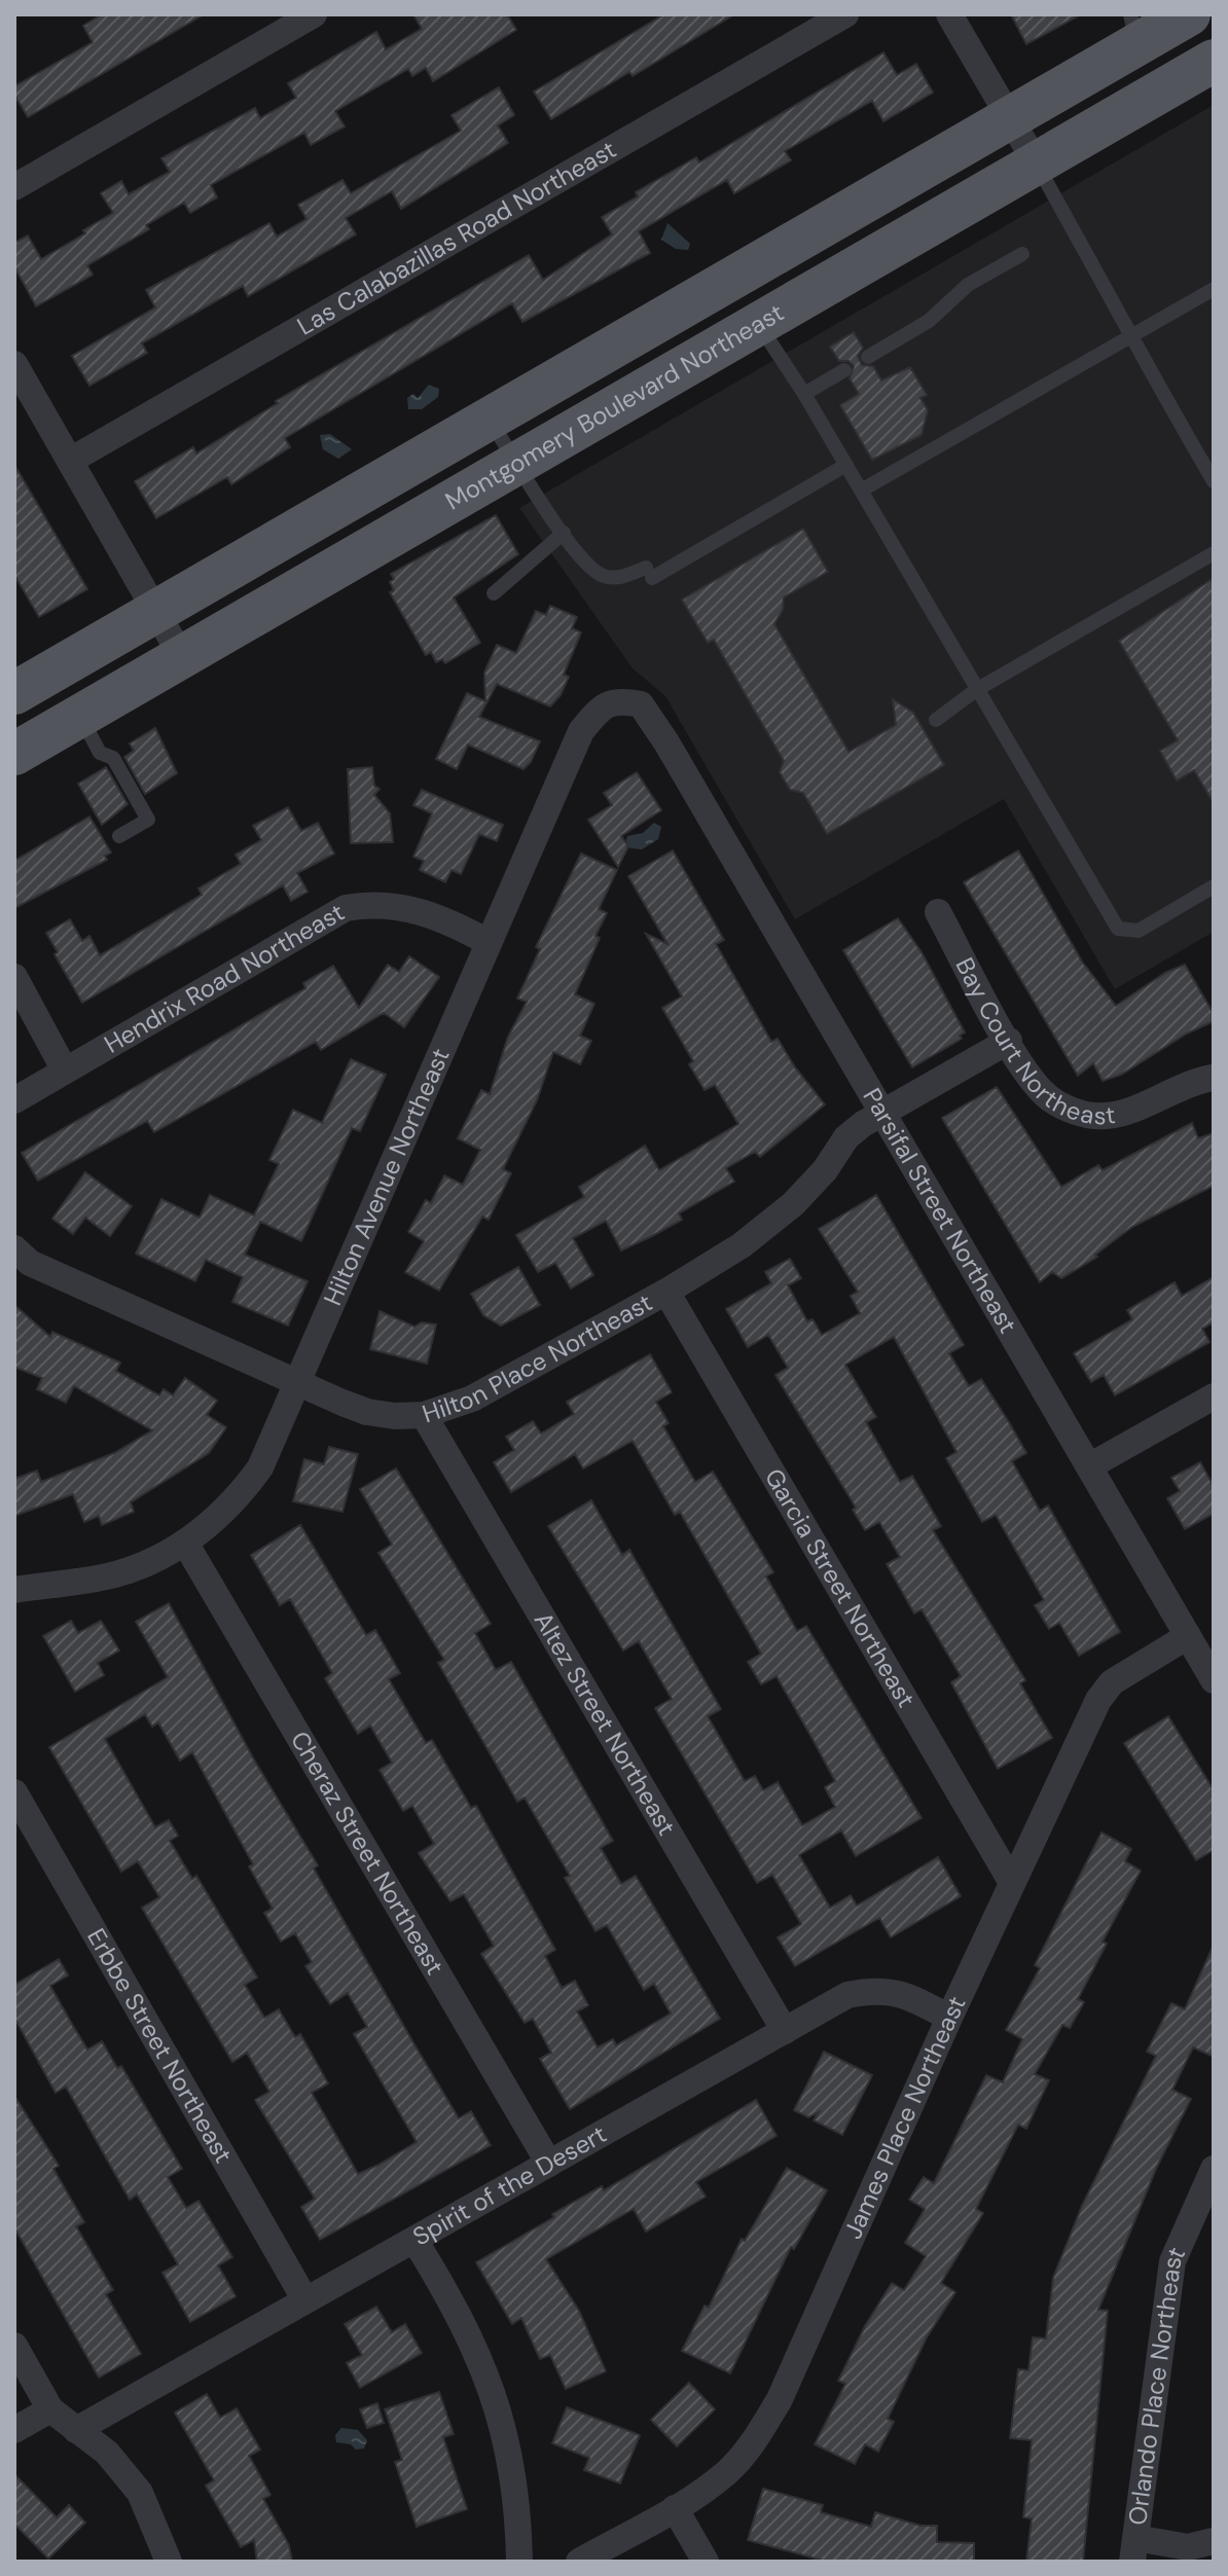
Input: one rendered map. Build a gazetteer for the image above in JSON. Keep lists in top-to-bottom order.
{
  "streets": {
    "main road": ["Montgomery Boulevard Northeast"],
    "street": [
      "Las Calabazillas Road Northeast",
      "Hendrix Road Northeast",
      "Bay Court Northeast",
      "Hilton Avenue Northeast",
      "Parsifal Street Northeast",
      "Hilton Place Northeast",
      "Garcia Street Northeast",
      "Altez Street Northeast",
      "Cheraz Street Northeast",
      "Erbbe Street Northeast",
      "James Place Northeast",
      "Spirit of the Desert",
      "Orlando Place Northeast"
    ]
  },
  "crossings": [
    ["Hendrix Road Northeast", "Hilton Avenue Northeast"],
    ["Bay Court Northeast", "Hilton Place Northeast"],
    ["Hilton Avenue Northeast", "Parsifal Street Northeast"],
    ["Hilton Avenue Northeast", "Hilton Place Northeast"],
    ["Hilton Avenue Northeast", "Cheraz Street Northeast"],
    ["Parsifal Street Northeast", "Hilton Place Northeast"],
    ["Parsifal Street Northeast", "James Place Northeast"],
    ["Hilton Place Northeast", "Garcia Street Northeast"],
    ["Hilton Place Northeast", "Altez Street Northeast"],
    ["Garcia Street Northeast", "James Place Northeast"],
    ["Altez Street Northeast", "Spirit of the Desert"],
    ["Cheraz Street Northeast", "Spirit of the Desert"],
    ["Erbbe Street Northeast", "Spirit of the Desert"],
    ["James Place Northeast", "Spirit of the Desert"]
  ]
}
